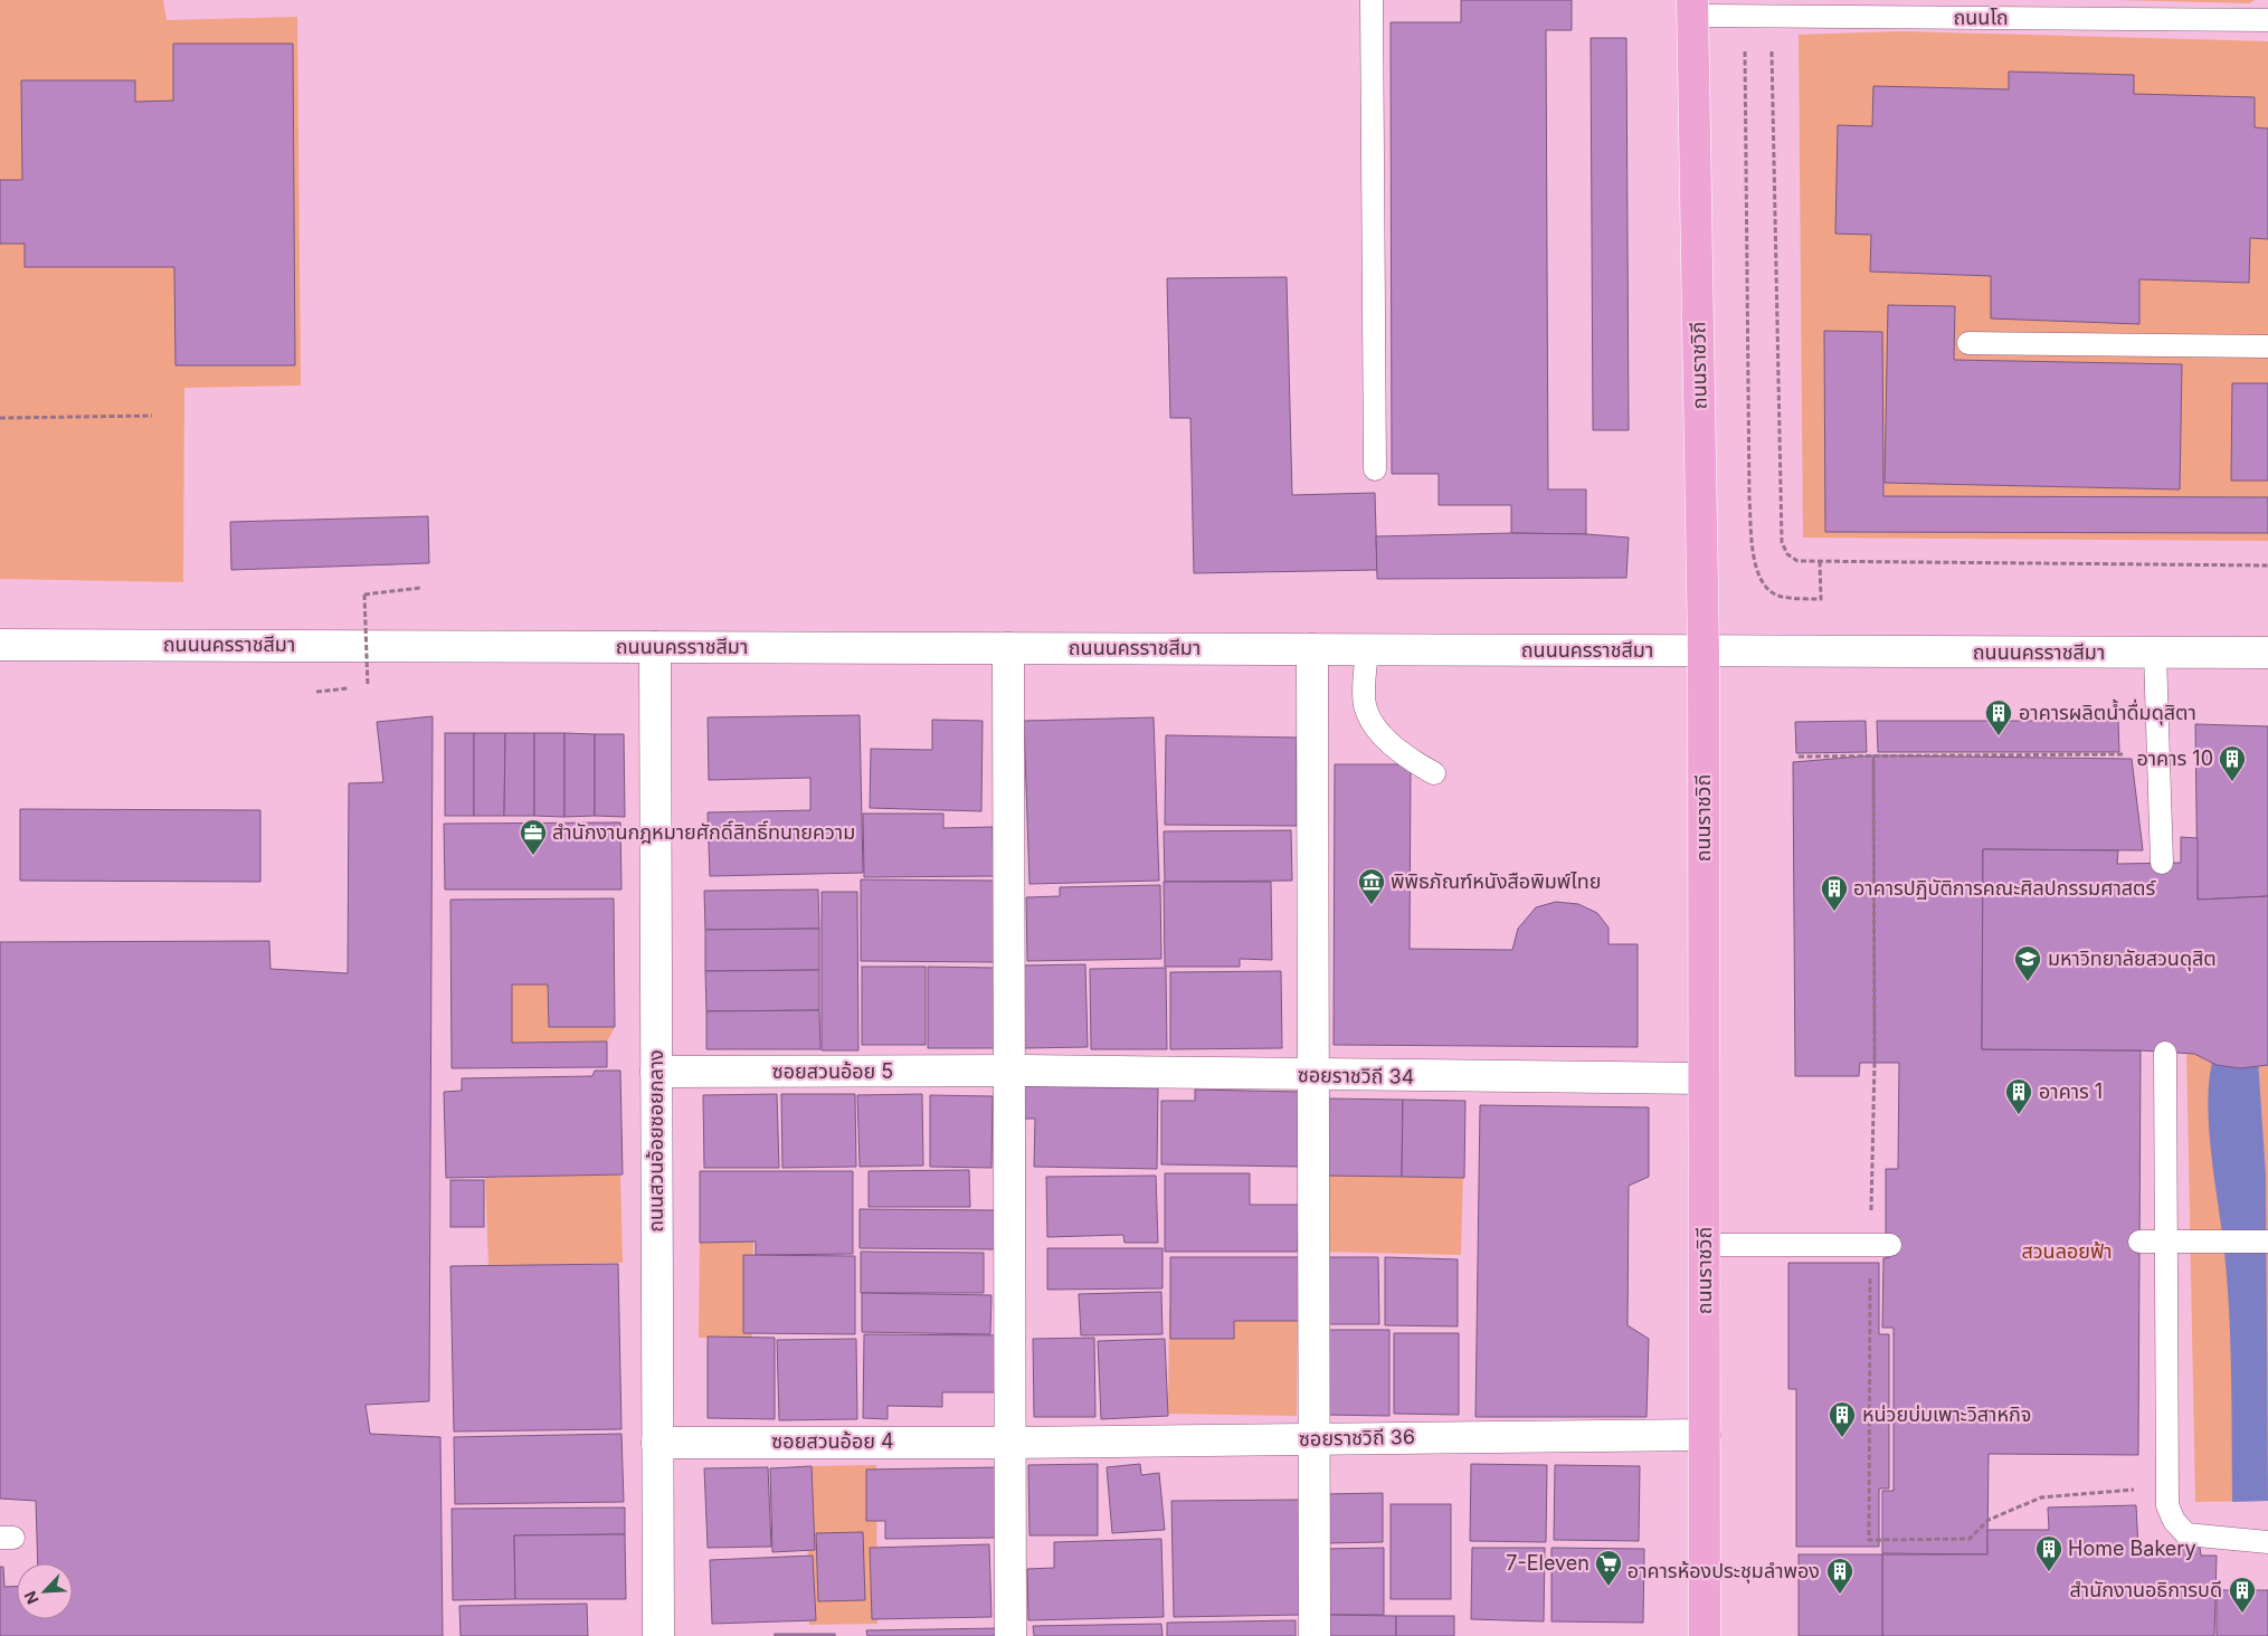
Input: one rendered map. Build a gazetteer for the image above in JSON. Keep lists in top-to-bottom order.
{
  "streets": {
    "main road": ["ถนนราชวิถี"],
    "street": [
      "ถนนนครราชสีมา",
      "ซอยสวนอ้อย 5",
      "ซอยราชวิถี 34",
      "ถนนสวนอ้อยซอยกลาง",
      "ซอยราชวิถี 36",
      "ซอยสวนอ้อย 4"
    ],
    "lane": ["ถนนโถ"]
  },
  "crossings": [
    ["ถนนโถ", "ถนนราชวิถี"],
    ["ถนนราชวิถี", "ถนนนครราชสีมา"],
    ["ถนนราชวิถี", "ซอยราชวิถี 34"],
    ["ถนนราชวิถี", "ซอยราชวิถี 36"],
    ["ถนนนครราชสีมา", "ถนนสวนอ้อยซอยกลาง"],
    ["ซอยสวนอ้อย 5", "ซอยราชวิถี 34"],
    ["ซอยสวนอ้อย 5", "ถนนสวนอ้อยซอยกลาง"],
    ["ถนนสวนอ้อยซอยกลาง", "ซอยสวนอ้อย 4"],
    ["ซอยราชวิถี 36", "ซอยสวนอ้อย 4"]
  ],
  "parks": ["สวนลอยฟ้า"],
  "places": {
    "building": [
      "อาคารผลิตน้ำดื่มดุสิตา",
      "อาคาร 10",
      "อาคารปฏิบัติการคณะศิลปกรรมศาสตร์",
      "อาคาร 1",
      "หน่วยบ่มเพาะวิสาหกิจ",
      "Home Bakery",
      "อาคารห้องประชุมลำพอง",
      "สำนักงานอธิการบดี"
    ],
    "office": ["สำนักงานกฎหมายศักดิ์สิทธิ์ทนายความ"],
    "museum": ["พิพิธภัณฑ์หนังสือพิมพ์ไทย"],
    "school or university": ["มหาวิทยาลัยสวนดุสิต"],
    "supermarket": ["7-Eleven"]
  },
  "north": "bottom left"
}
